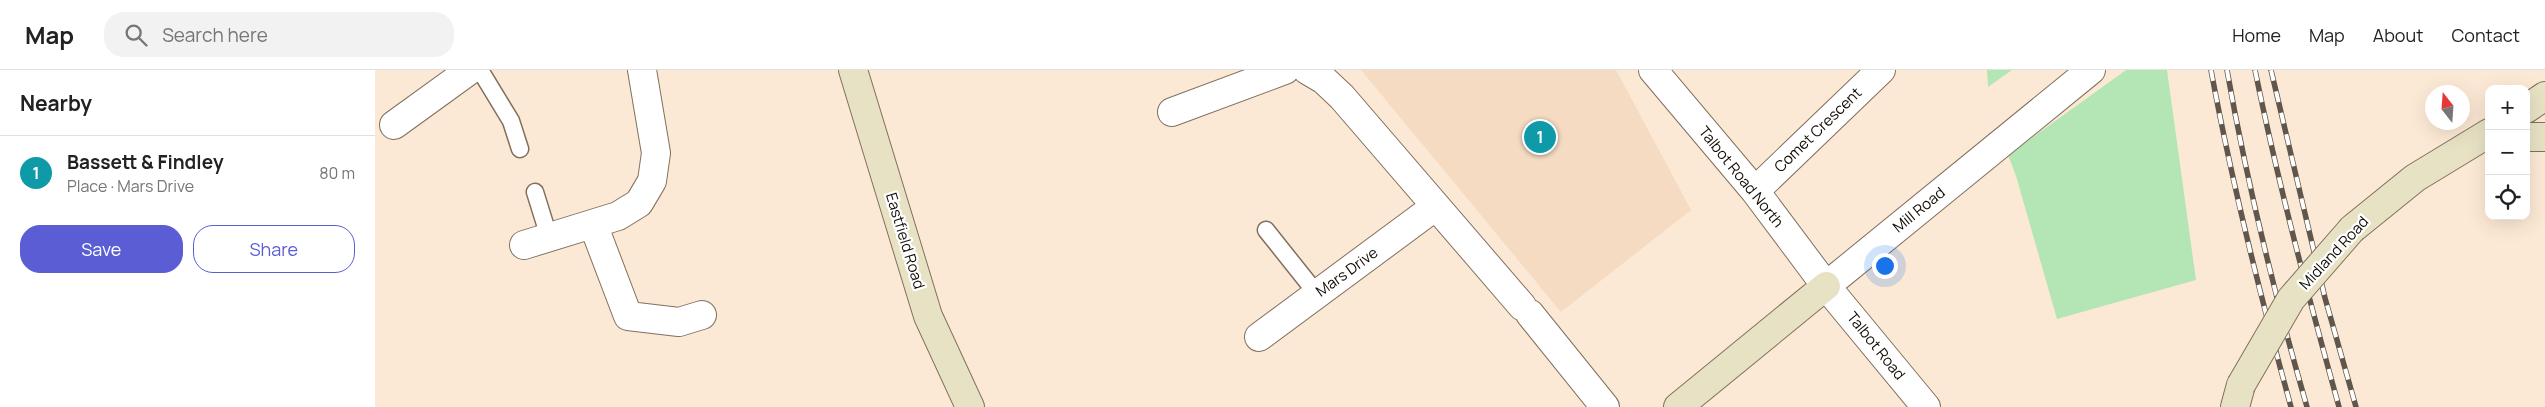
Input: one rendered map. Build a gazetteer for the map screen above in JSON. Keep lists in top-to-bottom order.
{
  "streets": {
    "main road": ["Mill Road", "Eastfield Road", "Midland Road"],
    "street": [
      "Comet Crescent",
      "Talbot Road North",
      "Mars Drive",
      "Talbot Road"
    ]
  },
  "crossings": [
    ["Comet Crescent", "Talbot Road North"],
    ["Talbot Road North", "Mill Road"],
    ["Talbot Road North", "Talbot Road"],
    ["Mill Road", "Talbot Road"]
  ],
  "north": "top",
  "page": {
    "header": "Map",
    "search": "Search here",
    "nav": [
      "Home",
      "Map",
      "About",
      "Contact"
    ],
    "heading": "Nearby",
    "map_buttons": ["+", "−"],
    "pins": "1",
    "list": [
      {
        "mark": "1",
        "name": "Bassett & Findley",
        "note": "Place · Mars Drive",
        "value": "80 m"
      }
    ],
    "buttons": ["Save", "Share"]
  }
}
